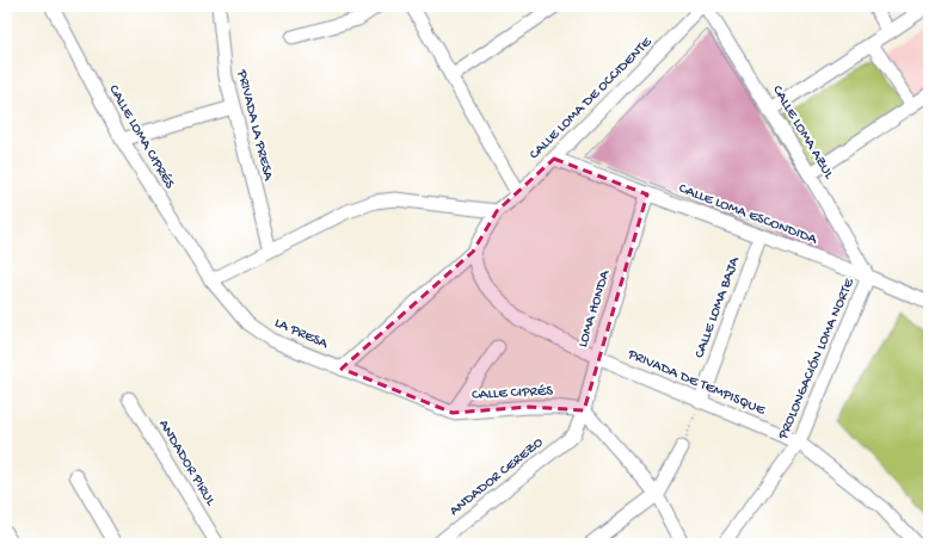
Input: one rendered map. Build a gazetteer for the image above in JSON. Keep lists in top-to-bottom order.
{
  "streets": {
    "street": [
      "CALLE LOMA DE OCCIDENTE",
      "PRIVADA LA PRESA",
      "CALLE LOMA AZUL",
      "CALLE LOMA CIPRÉS",
      "CALLE LOMA ESCONDIDA",
      "CALLE LOMA BAJA",
      "LOMA HONDA",
      "LA PRESA",
      "PROLONGACIÓN LOMA NORTE",
      "PRIVADA DE TEMPISQUE",
      "CALLE CIPRÉS",
      "ANDADOR PIRUL",
      "ANDADOR CEREZO"
    ]
  },
  "crossings": [
    ["CALLE LOMA DE OCCIDENTE", "CALLE LOMA AZUL"],
    ["CALLE LOMA DE OCCIDENTE", "CALLE LOMA ESCONDIDA"],
    ["CALLE LOMA DE OCCIDENTE", "LA PRESA"],
    ["CALLE LOMA DE OCCIDENTE", "PRIVADA DE TEMPISQUE"],
    ["CALLE LOMA DE OCCIDENTE", "CALLE CIPRÉS"],
    ["CALLE LOMA AZUL", "CALLE LOMA ESCONDIDA"],
    ["CALLE LOMA AZUL", "PROLONGACIÓN LOMA NORTE"],
    ["CALLE LOMA CIPRÉS", "LA PRESA"],
    ["CALLE LOMA ESCONDIDA", "CALLE LOMA BAJA"],
    ["CALLE LOMA ESCONDIDA", "LOMA HONDA"],
    ["CALLE LOMA ESCONDIDA", "PROLONGACIÓN LOMA NORTE"],
    ["CALLE LOMA BAJA", "PRIVADA DE TEMPISQUE"],
    ["LOMA HONDA", "PRIVADA DE TEMPISQUE"],
    ["LOMA HONDA", "CALLE CIPRÉS"],
    ["LOMA HONDA", "ANDADOR CEREZO"],
    ["LA PRESA", "CALLE CIPRÉS"],
    ["PROLONGACIÓN LOMA NORTE", "PRIVADA DE TEMPISQUE"]
  ]
}
